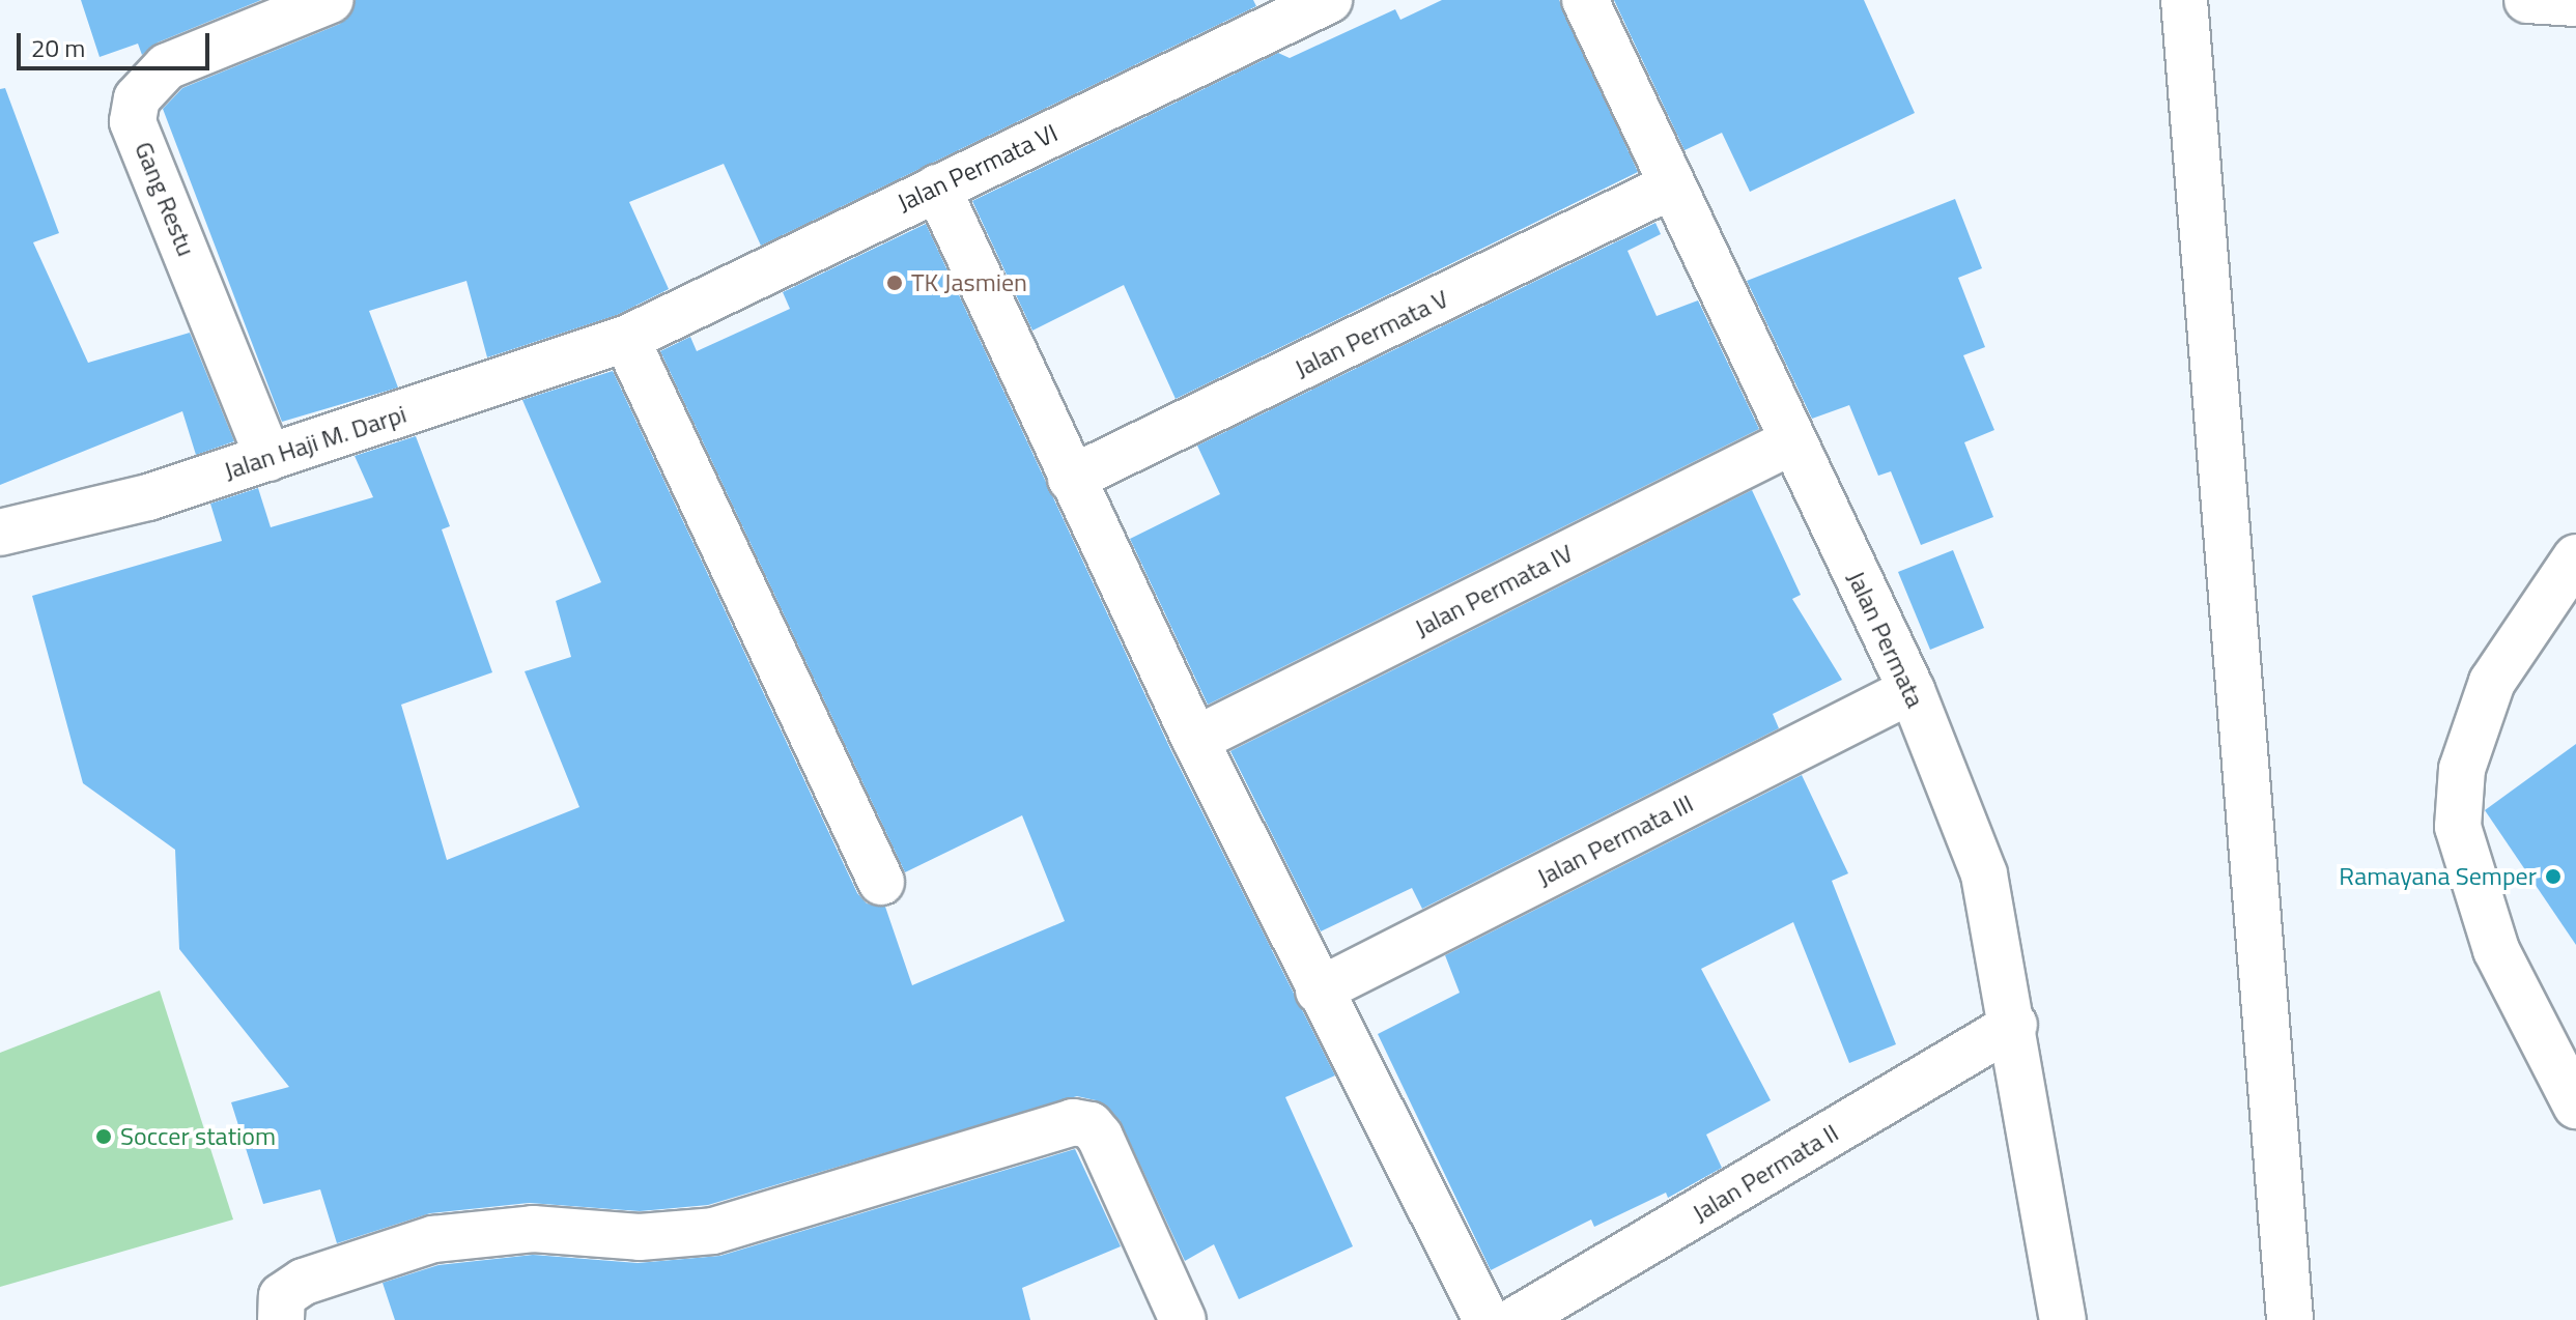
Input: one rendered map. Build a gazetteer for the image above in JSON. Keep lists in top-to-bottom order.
{
  "streets": {
    "street": [
      "Jalan Permata VI",
      "Gang Restu",
      "Jalan Permata V",
      "Jalan Haji M. Darpi",
      "Jalan Permata IV",
      "Jalan Permata",
      "Jalan Permata III",
      "Jalan Permata II"
    ]
  },
  "crossings": [
    ["Jalan Permata VI", "Jalan Haji M. Darpi"],
    ["Gang Restu", "Jalan Haji M. Darpi"],
    ["Jalan Permata V", "Jalan Permata"],
    ["Jalan Permata IV", "Jalan Permata"],
    ["Jalan Permata", "Jalan Permata III"],
    ["Jalan Permata", "Jalan Permata II"]
  ],
  "places": ["TK Jasmien", "Ramayana Semper", "Soccer statiom"],
  "scale_bar": "20 m"
}
